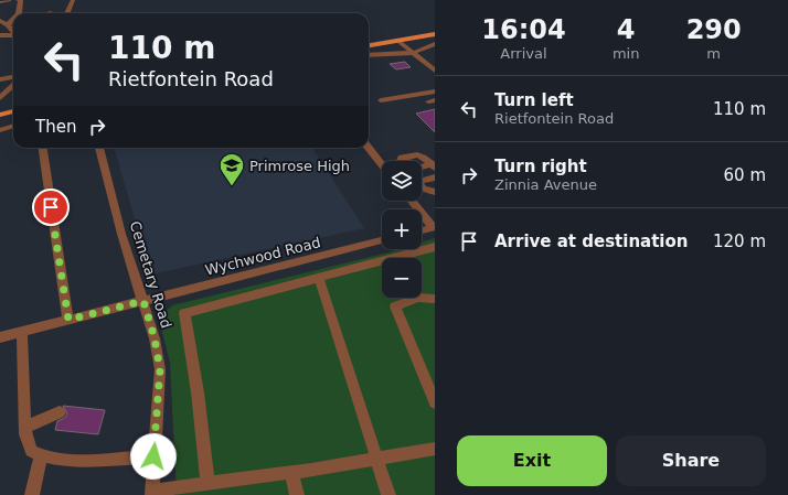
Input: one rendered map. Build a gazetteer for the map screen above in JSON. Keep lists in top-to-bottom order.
{
  "streets": {
    "street": ["Wychwood Road", "Cemetary Road"]
  },
  "crossings": [
    ["Wychwood Road", "Cemetary Road"]
  ],
  "places": {
    "school or university": ["Primrose High"]
  },
  "page": {
    "eta": [
      "16:04",
      "Arrival",
      "4",
      "min",
      "290",
      "m"
    ],
    "turn": ["110 m", "Rietfontein Road"],
    "list": [
      {
        "name": "Turn left",
        "note": "Rietfontein Road",
        "value": "110 m"
      },
      {
        "name": "Turn right",
        "note": "Zinnia Avenue",
        "value": "60 m"
      },
      {
        "name": "Arrive at destination",
        "value": "120 m"
      }
    ],
    "then": "Then",
    "map_buttons": ["+", "−"],
    "buttons": ["Exit", "Share"]
  }
}
